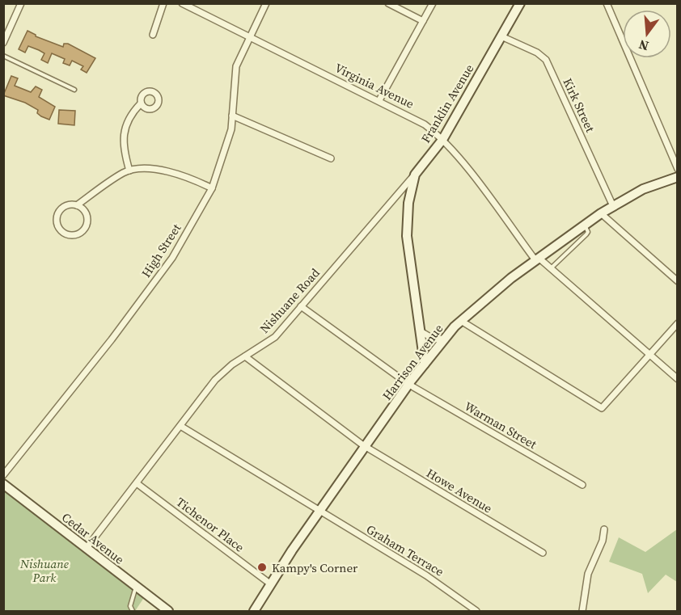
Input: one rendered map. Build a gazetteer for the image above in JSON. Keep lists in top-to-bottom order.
{
  "streets": {
    "street": [
      "Virginia Avenue",
      "Franklin Avenue",
      "Kirk Street",
      "High Street",
      "Nishuane Road",
      "Harrison Avenue",
      "Warman Street",
      "Howe Avenue",
      "Tichenor Place",
      "Cedar Avenue",
      "Graham Terrace"
    ]
  },
  "crossings": [
    ["Virginia Avenue", "Franklin Avenue"],
    ["Virginia Avenue", "High Street"],
    ["Virginia Avenue", "Harrison Avenue"],
    ["Franklin Avenue", "Kirk Street"],
    ["Franklin Avenue", "Nishuane Road"],
    ["Franklin Avenue", "Harrison Avenue"],
    ["Kirk Street", "Harrison Avenue"],
    ["Nishuane Road", "Warman Street"],
    ["Nishuane Road", "Howe Avenue"],
    ["Nishuane Road", "Tichenor Place"],
    ["Nishuane Road", "Cedar Avenue"],
    ["Nishuane Road", "Graham Terrace"],
    ["Harrison Avenue", "Warman Street"],
    ["Harrison Avenue", "Howe Avenue"],
    ["Harrison Avenue", "Tichenor Place"],
    ["Harrison Avenue", "Graham Terrace"]
  ],
  "parks": ["Nishuane Park"],
  "places": ["Kampy's Corner"],
  "north": "bottom"
}
